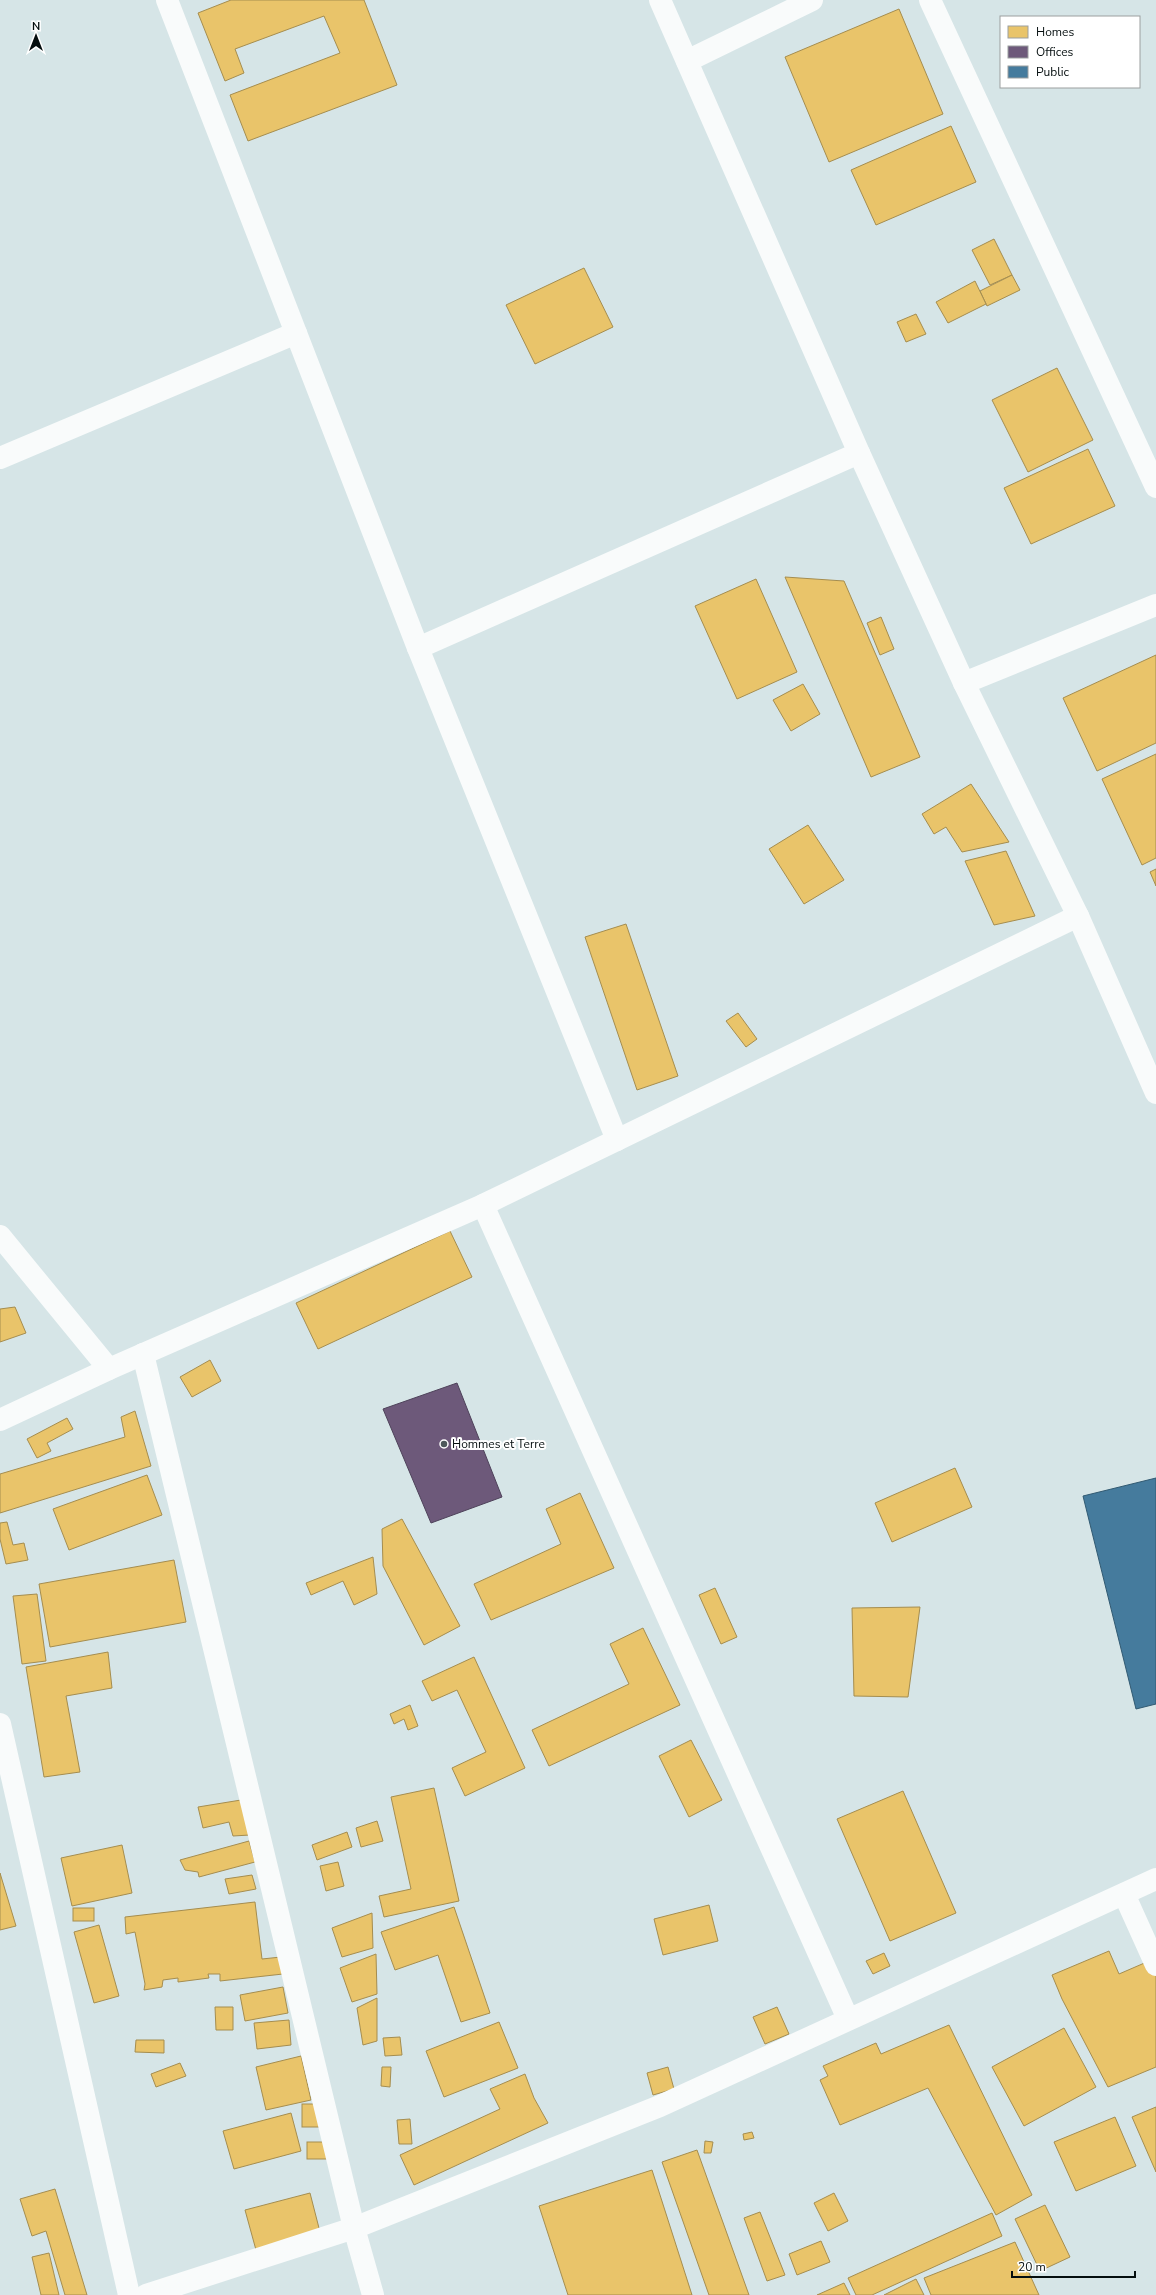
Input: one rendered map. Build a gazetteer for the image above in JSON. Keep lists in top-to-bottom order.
{
  "places": ["Hommes et Terre"],
  "legend": ["Homes", "Offices", "Public"],
  "scale_bar": "20 m",
  "north": "top"
}
